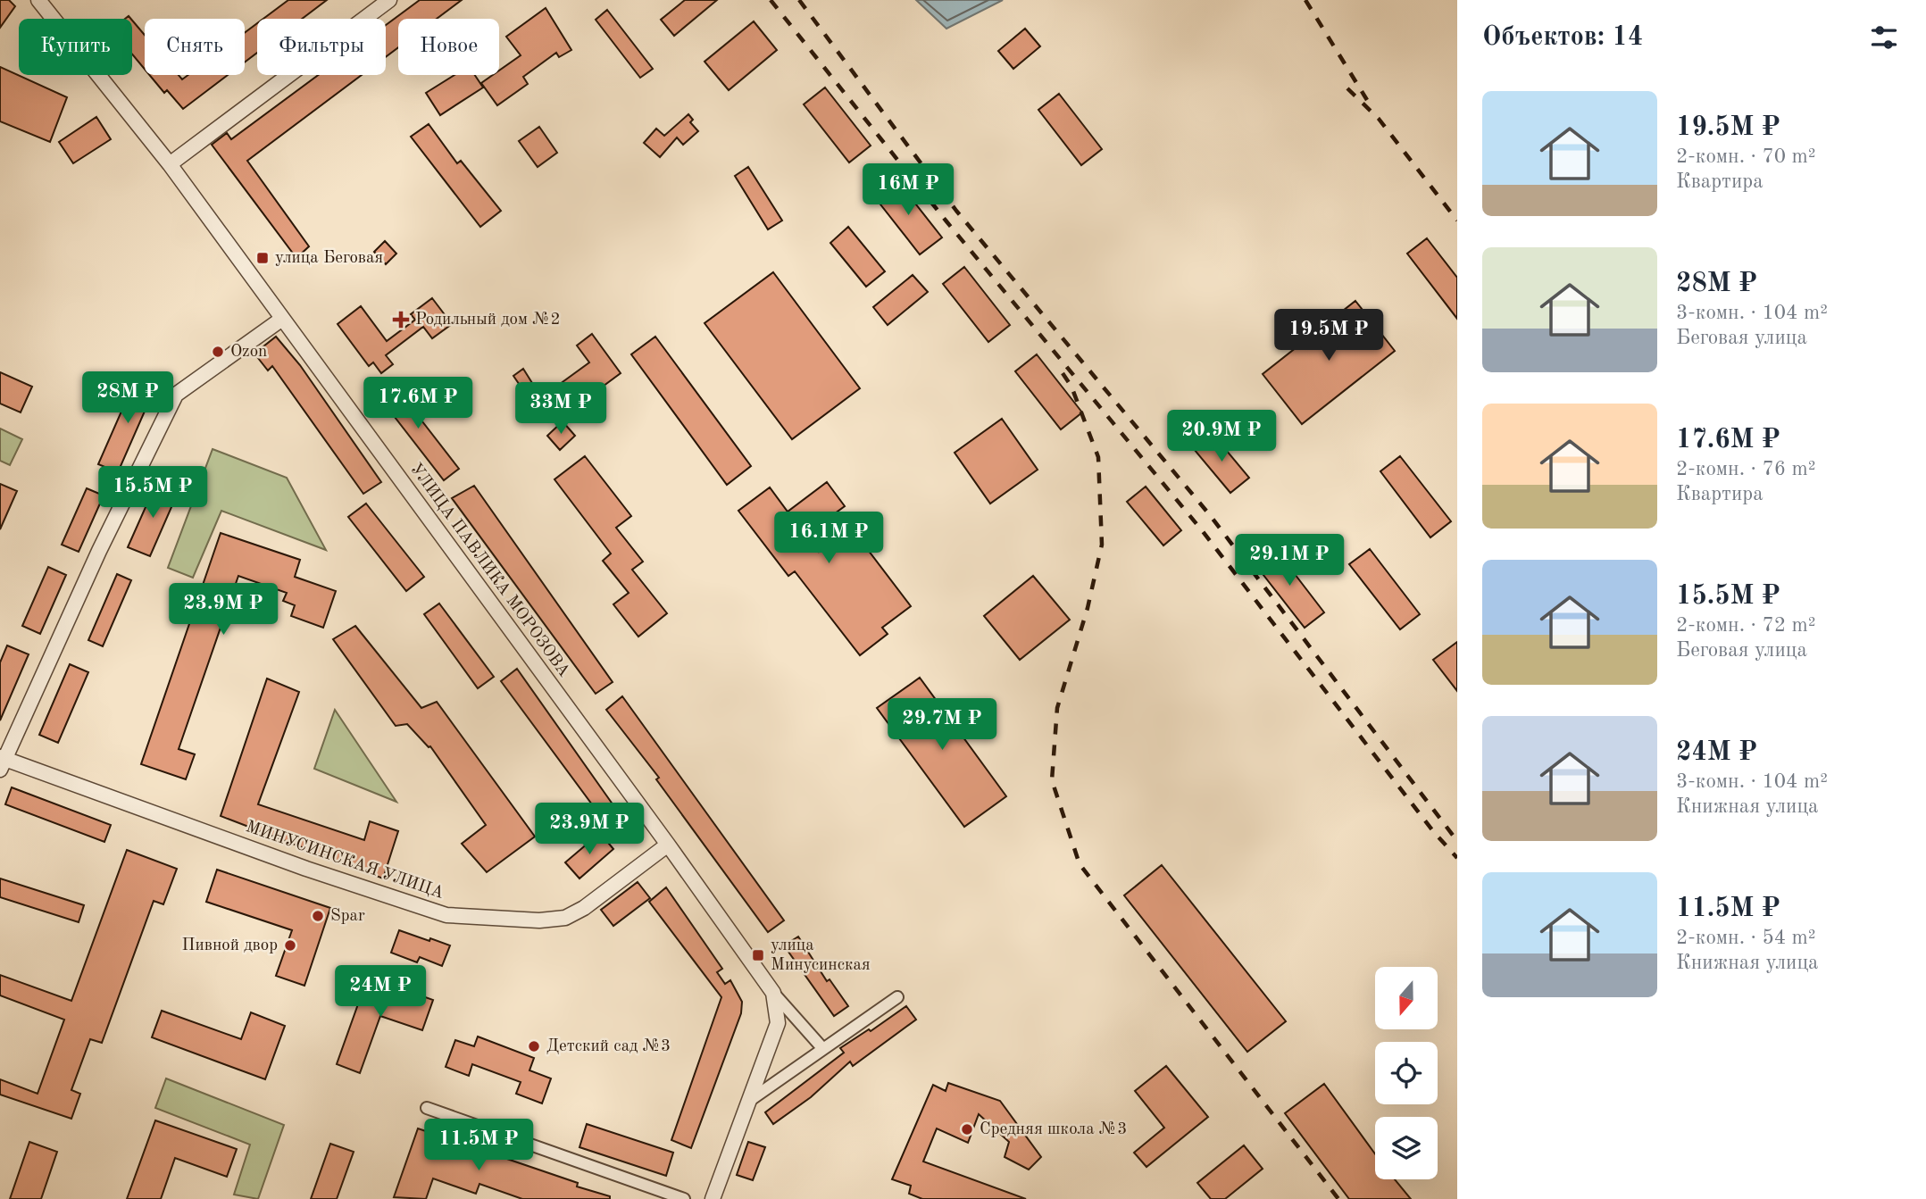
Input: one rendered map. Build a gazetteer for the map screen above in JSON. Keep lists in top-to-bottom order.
{
  "streets": {
    "street": ["УЛИЦА ПАВЛИКА МОРОЗОВА", "МИНУСИНСКАЯ УЛИЦА"]
  },
  "crossings": [
    ["УЛИЦА ПАВЛИКА МОРОЗОВА", "МИНУСИНСКАЯ УЛИЦА"]
  ],
  "places": {
    "transit": ["улица Беговая", "улица Минусинская"],
    "health": ["Родильный дом №2"],
    "other": [
      "Ozon",
      "Spar",
      "Пивной двор",
      "Детский сад №3",
      "Средняя школа №3"
    ]
  },
  "north": "bottom",
  "page": {
    "heading": "Объектов: 14",
    "chip": [
      "Купить",
      "Снять",
      "Фильтры",
      "Новое"
    ],
    "list": [
      {
        "name": "19.5M ₽",
        "note": "2-комн. · 70 m² · Квартира"
      },
      {
        "name": "28M ₽",
        "note": "3-комн. · 104 m² · Беговая улица"
      },
      {
        "name": "17.6M ₽",
        "note": "2-комн. · 76 m² · Квартира"
      },
      {
        "name": "15.5M ₽",
        "note": "2-комн. · 72 m² · Беговая улица"
      },
      {
        "name": "24M ₽",
        "note": "3-комн. · 104 m² · Книжная улица"
      },
      {
        "name": "11.5M ₽",
        "note": "2-комн. · 54 m² · Книжная улица"
      }
    ],
    "price": [
      "16M ₽",
      "19.5M ₽",
      "28M ₽",
      "17.6M ₽",
      "33M ₽",
      "20.9M ₽",
      "15.5M ₽",
      "16.1M ₽",
      "29.1M ₽",
      "23.9M ₽",
      "29.7M ₽",
      "23.9M ₽",
      "24M ₽",
      "11.5M ₽"
    ]
  }
}
